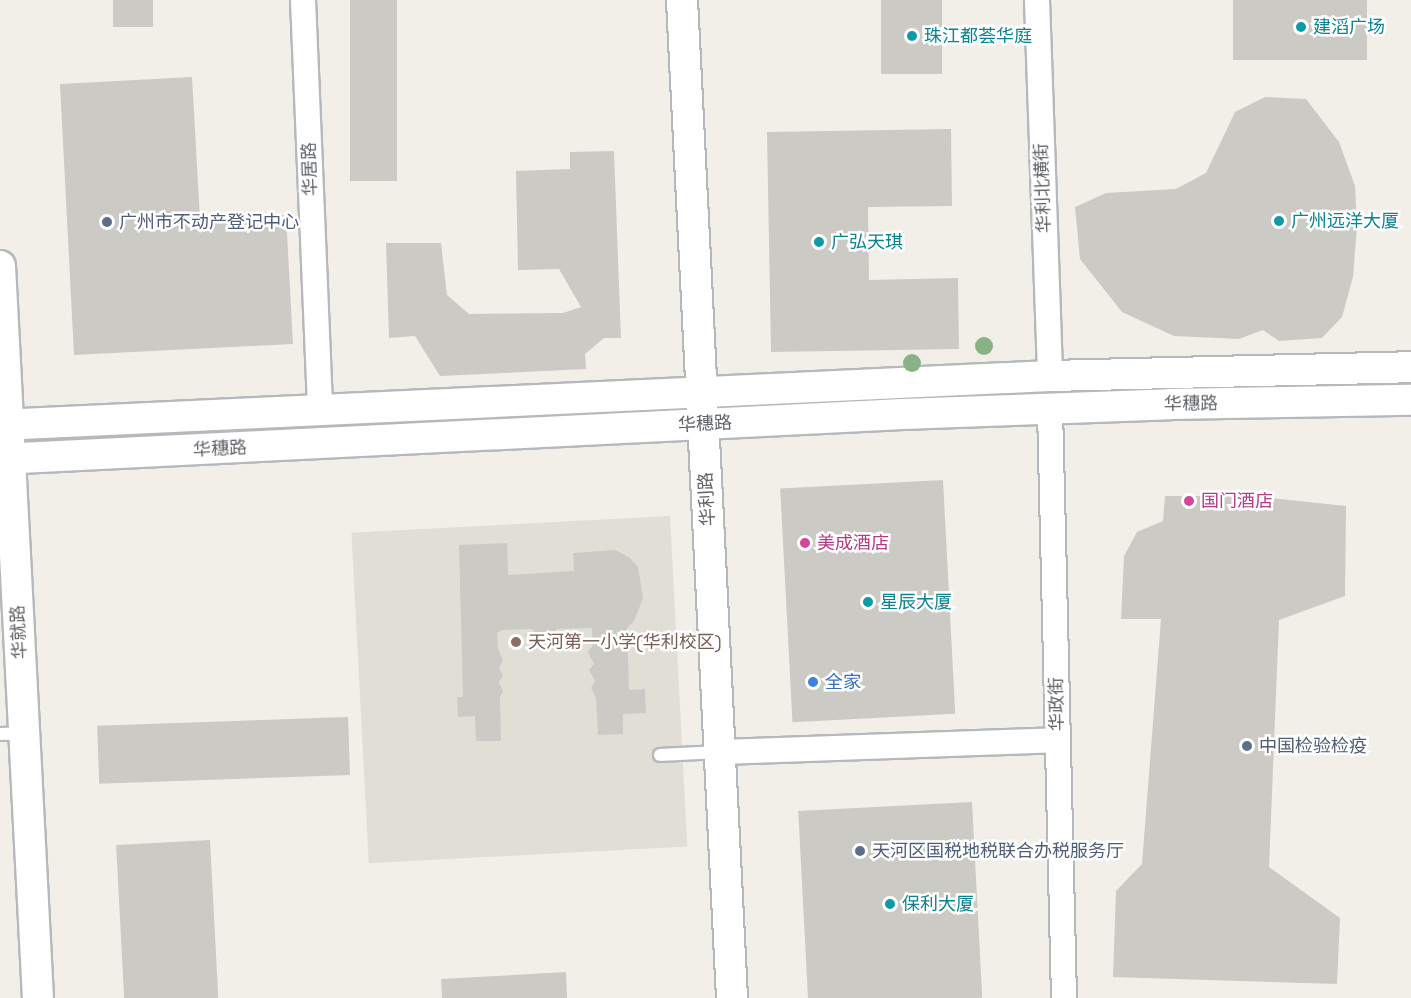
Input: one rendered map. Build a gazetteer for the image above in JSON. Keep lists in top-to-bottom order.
{
  "streets": {
    "street": [
      "华居路",
      "华利北横街",
      "华穗路",
      "华利路",
      "华就路",
      "华政街"
    ]
  },
  "crossings": [
    ["华居路", "华穗路"],
    ["华利北横街", "华穗路"],
    ["华穗路", "华利路"],
    ["华穗路", "华就路"],
    ["华穗路", "华政街"]
  ],
  "places": [
    "建滔广场",
    "珠江都荟华庭",
    "广州远洋大厦",
    "广州市不动产登记中心",
    "广弘天琪",
    "国门酒店",
    "美成酒店",
    "星辰大厦",
    "天河第一小学(华利校区)",
    "全家",
    "中国检验检疫",
    "天河区国税地税联合办税服务厅",
    "保利大厦"
  ]
}
